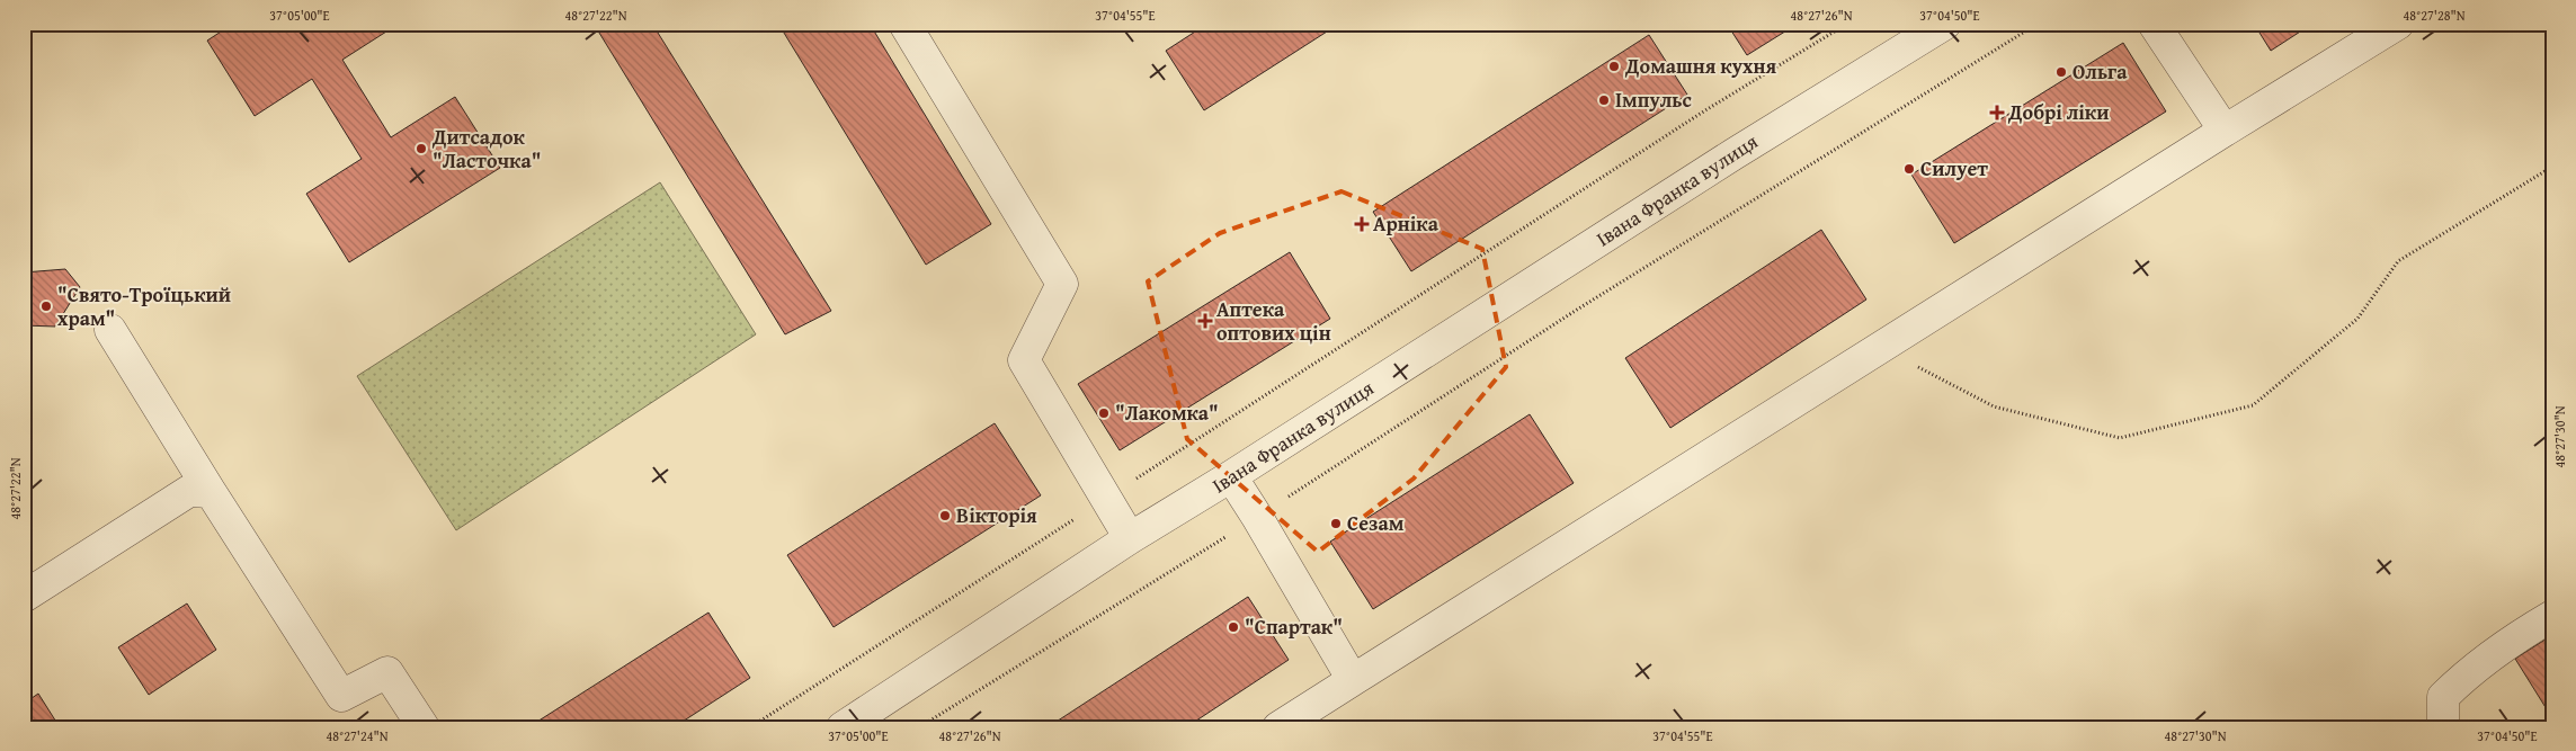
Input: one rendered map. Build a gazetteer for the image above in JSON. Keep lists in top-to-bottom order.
{
  "streets": {
    "street": ["Івана Франка вулиця"]
  },
  "places": {
    "other": [
      "Домашня кухня",
      "Ольга",
      "Імпульс",
      "Дитсадок \"Ласточка\"",
      "Силует",
      "\"Свято-Троїцький храм\"",
      "\"Лакомка\"",
      "Вікторія",
      "Сезам",
      "\"Спартак\""
    ],
    "health": ["Добрі ліки", "Арніка", "Аптека оптових цін"]
  },
  "coordinates": [
    "37°05'00\"E",
    "48°27'22\"N",
    "37°04'55\"E",
    "48°27'26\"N",
    "37°04'50\"E",
    "48°27'28\"N",
    "48°27'30\"N",
    "48°27'24\"N"
  ]
}
